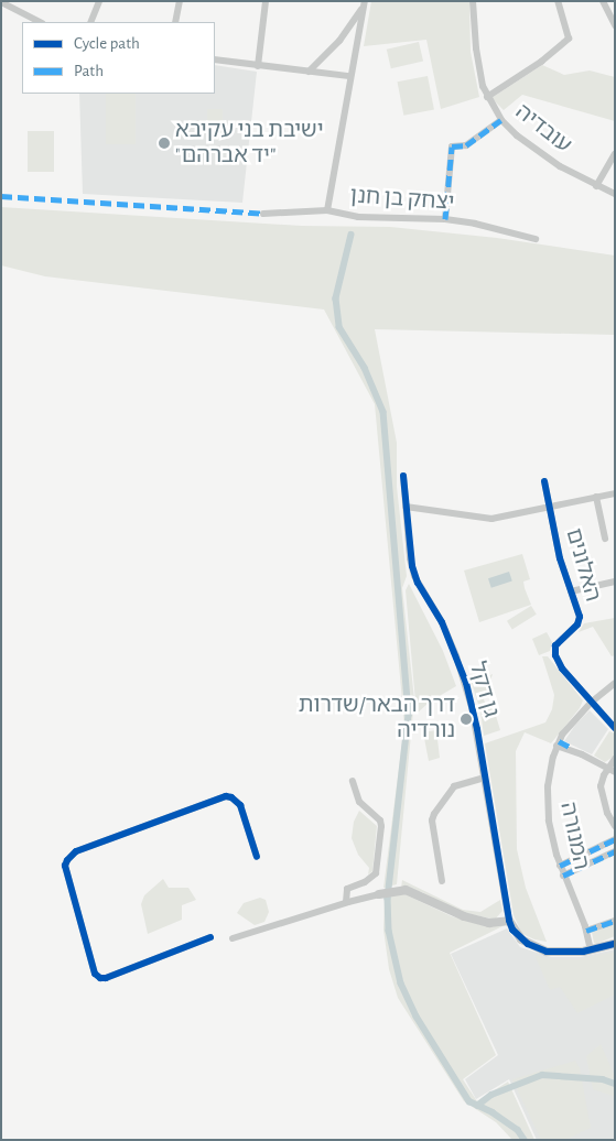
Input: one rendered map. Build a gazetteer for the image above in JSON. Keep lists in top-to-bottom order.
{
  "streets": {
    "street": [
      "עובדיה",
      "יצחק בן חנן",
      "האלונים",
      "גן דקל",
      "המנורה"
    ]
  },
  "crossings": [
    ["האלונים", "המנורה"]
  ],
  "places": ["ישיבת בני עקיבא \"יד אברהם\"", "דרך הבאר/שדרות נורדיה"],
  "legend": ["Cycle path", "Path"]
}
